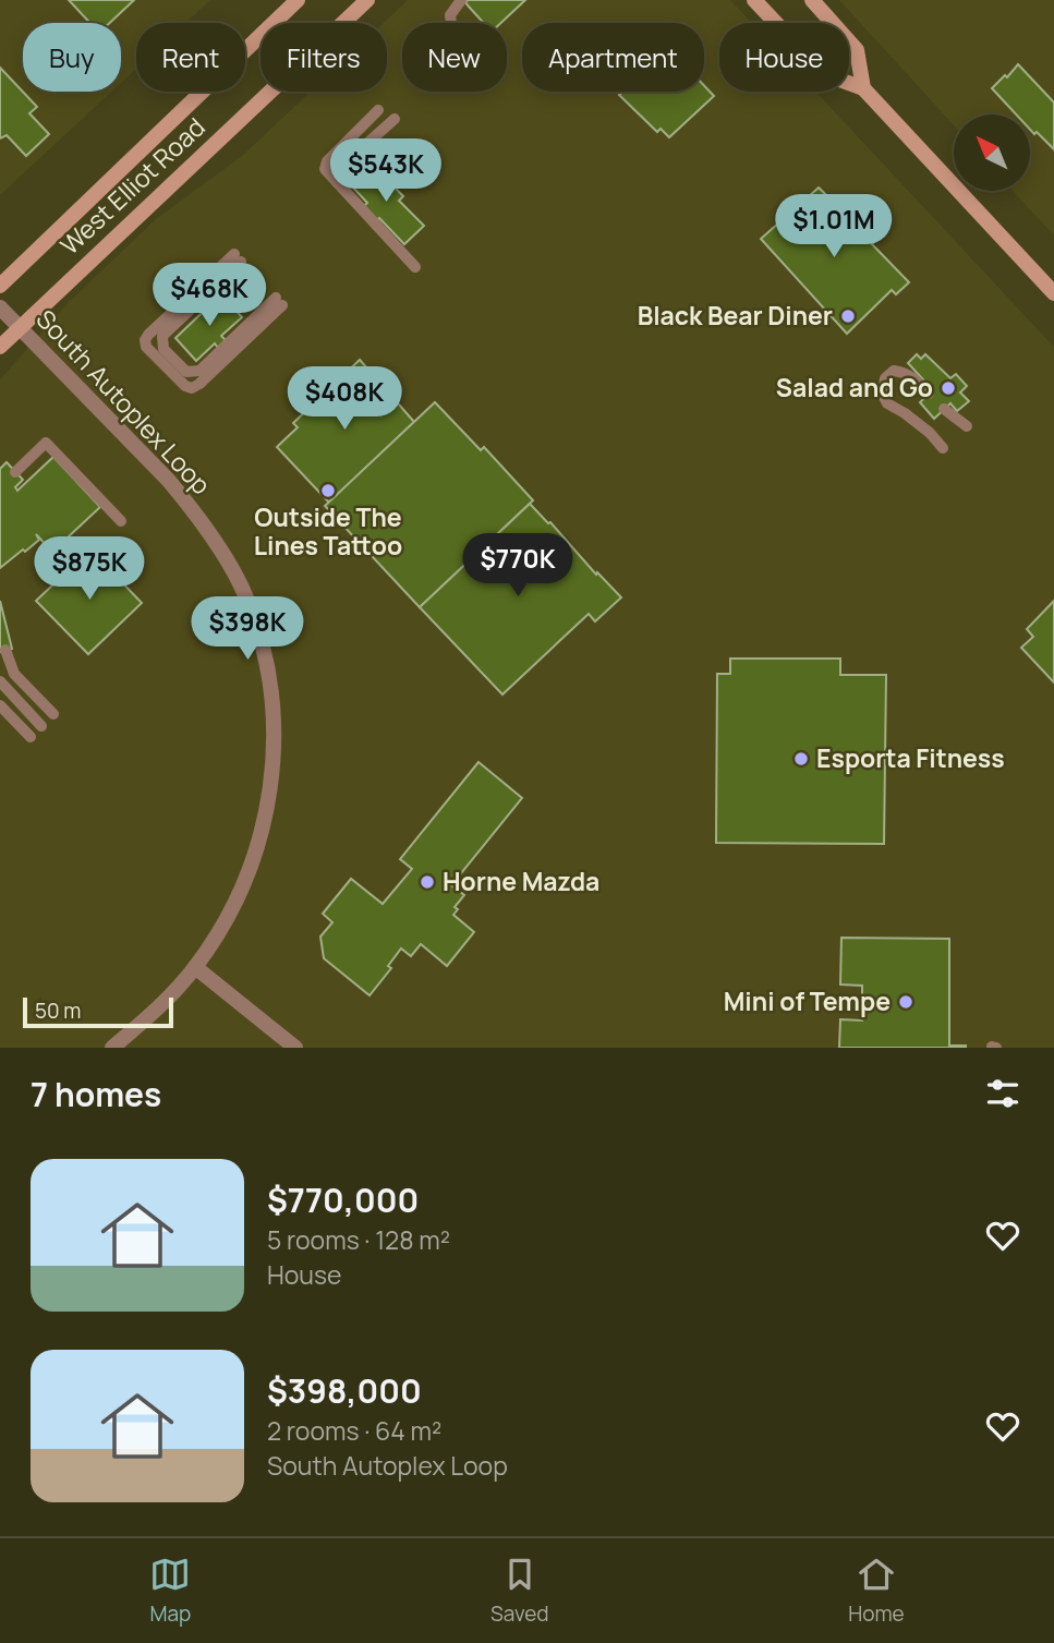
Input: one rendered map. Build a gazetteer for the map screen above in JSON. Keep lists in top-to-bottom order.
{
  "streets": {
    "main road": ["West Elliot Road"],
    "street": ["South Autoplex Loop"]
  },
  "crossings": [
    ["West Elliot Road", "South Autoplex Loop"]
  ],
  "places": [
    "Black Bear Diner",
    "Salad and Go",
    "Outside The Lines Tattoo",
    "Esporta Fitness",
    "Horne Mazda",
    "Mini of Tempe"
  ],
  "scale_bar": "50 m",
  "north": "top left",
  "page": {
    "chip": [
      "Buy",
      "Rent",
      "Filters",
      "New",
      "Apartment",
      "House"
    ],
    "price": [
      "$543K",
      "$1.01M",
      "$468K",
      "$408K",
      "$770K",
      "$875K",
      "$398K"
    ],
    "scale": "50 m",
    "heading": "7 homes",
    "list": [
      {
        "name": "$770,000",
        "note": "5 rooms · 128 m² · House"
      },
      {
        "name": "$398,000",
        "note": "2 rooms · 64 m² · South Autoplex Loop"
      }
    ],
    "tabs": ["Map", "Saved", "Home"]
  }
}
